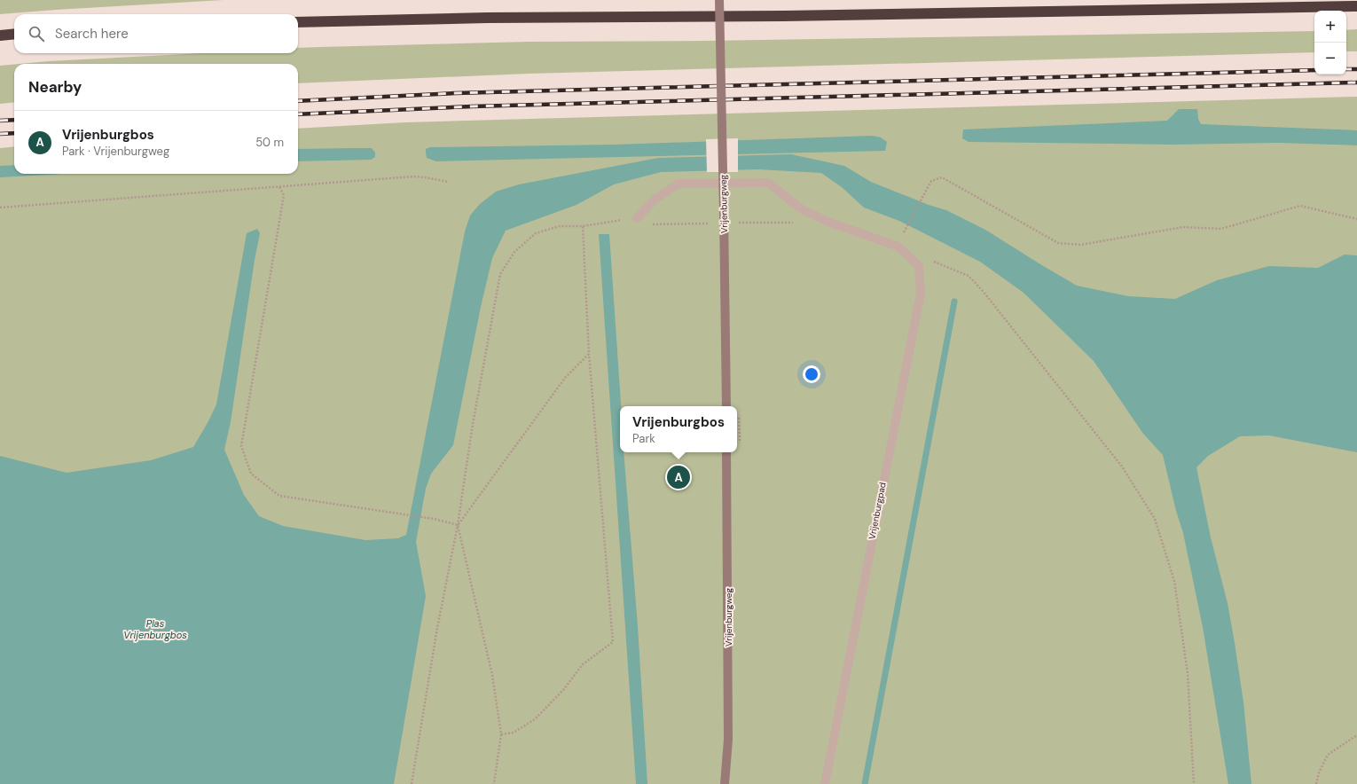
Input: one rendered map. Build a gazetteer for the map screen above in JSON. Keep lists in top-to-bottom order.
{
  "streets": {
    "street": ["Vrijenburgweg"],
    "lane": ["Vrijenburgpad"]
  },
  "water": ["Plas Vrijenburgbos"],
  "page": {
    "map_buttons": ["+", "−"],
    "search": "Search here",
    "heading": "Nearby",
    "list": [
      {
        "mark": "A",
        "name": "Vrijenburgbos",
        "note": "Park · Vrijenburgweg",
        "value": "50 m"
      }
    ],
    "popup": ["Vrijenburgbos", "Park"],
    "pins": "A"
  }
}
